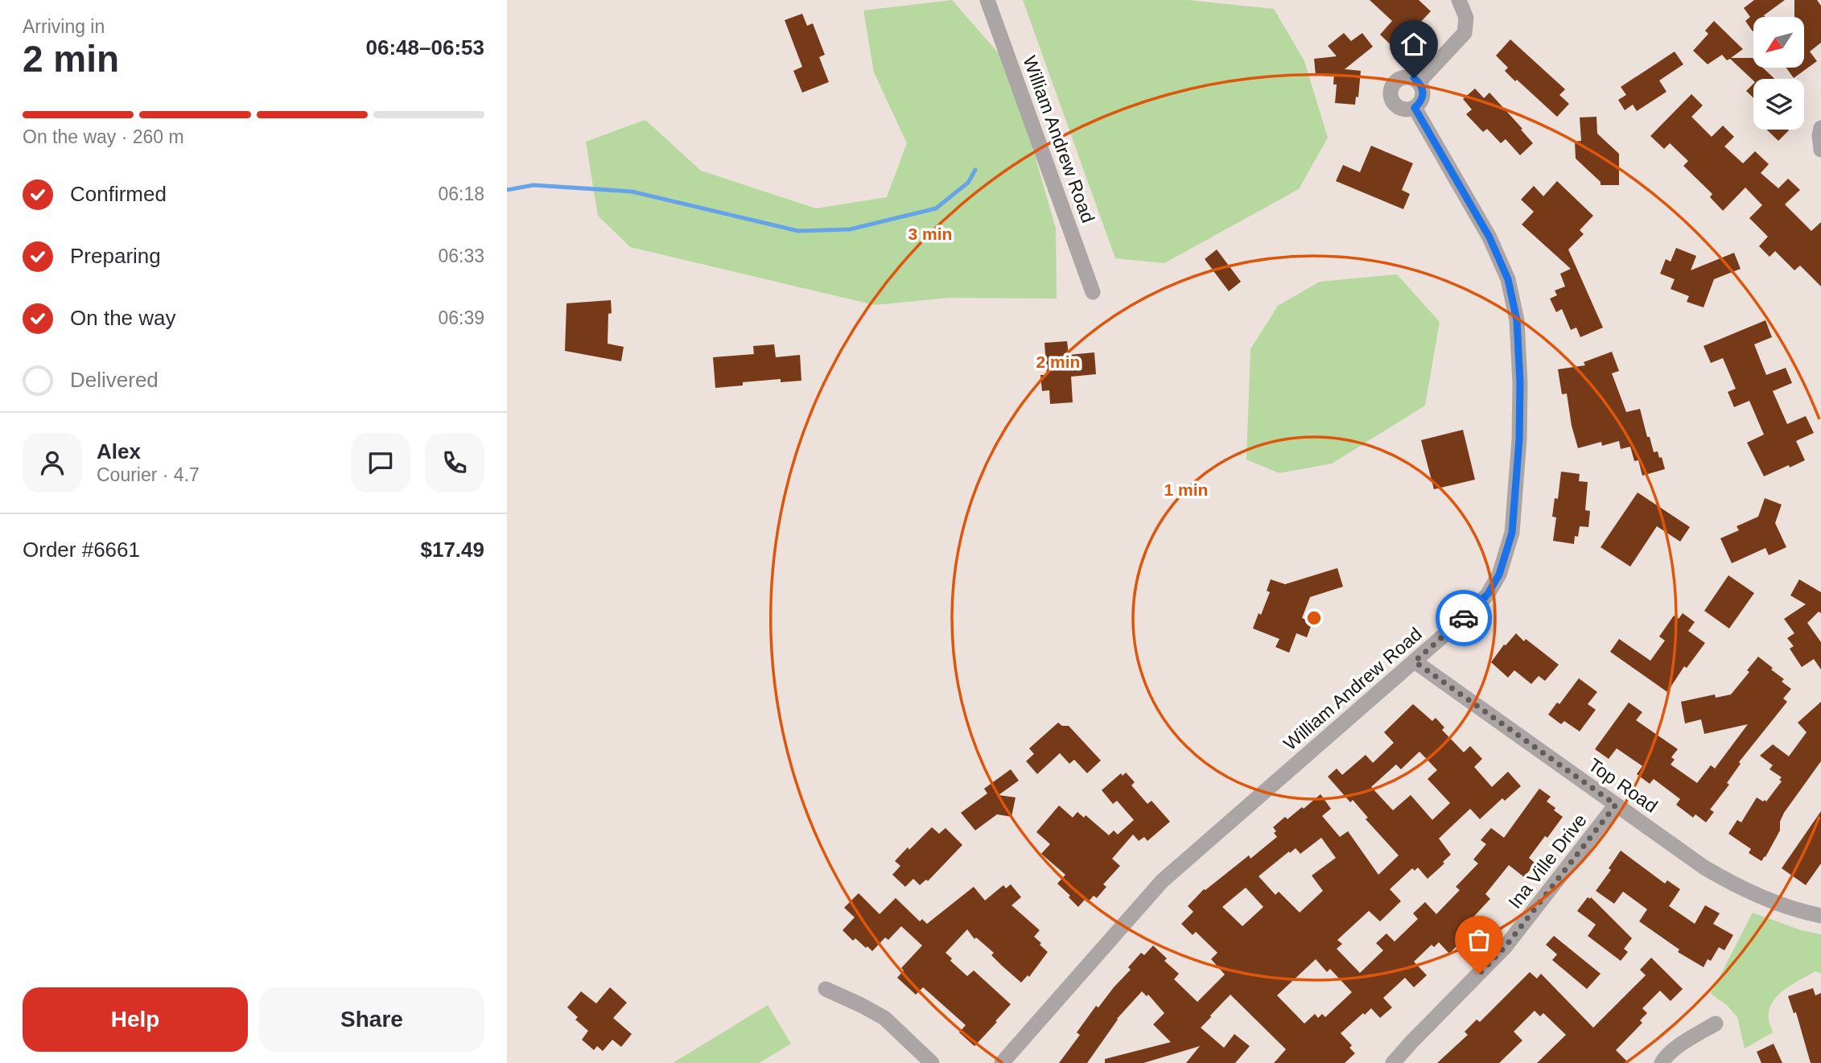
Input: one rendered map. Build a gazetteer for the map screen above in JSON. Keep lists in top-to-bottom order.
{
  "streets": {
    "street": ["William Andrew Road", "Top Road", "Ina Ville Drive"]
  },
  "crossings": [
    ["William Andrew Road", "Top Road"],
    ["Top Road", "Ina Ville Drive"]
  ],
  "north": "bottom left",
  "page": {
    "heading": ["2 min", "Arriving in", "06:48–06:53"],
    "panel": [
      "Alex",
      "Courier · 4.7",
      "Order #6661",
      "$17.49"
    ],
    "bar": "On the way · 260 m",
    "list": [
      ["Confirmed", "06:18"],
      ["Preparing", "06:33"],
      ["On the way", "06:39"],
      "Delivered"
    ],
    "buttons": ["Help", "Share"]
  },
  "rings": ["3 min", "2 min", "1 min"]
}
